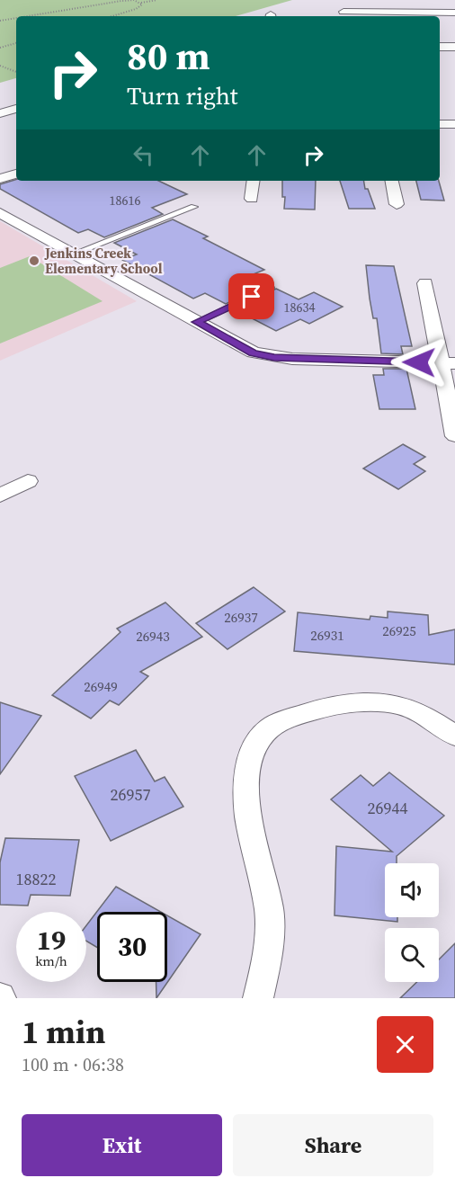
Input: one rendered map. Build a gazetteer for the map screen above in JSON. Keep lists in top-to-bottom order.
{
  "places": ["Jenkins Creek Elementary School"],
  "house_numbers": [
    "18616",
    "18634",
    "26937",
    "26925",
    "26931",
    "26943",
    "26949",
    "26957",
    "26944",
    "18822"
  ],
  "page": {
    "turn": ["80 m", "Turn right"],
    "speed": "19 km/h",
    "limit": "30",
    "heading": ["1 min", "100 m · 06:38"],
    "buttons": ["Exit", "Share"]
  }
}
